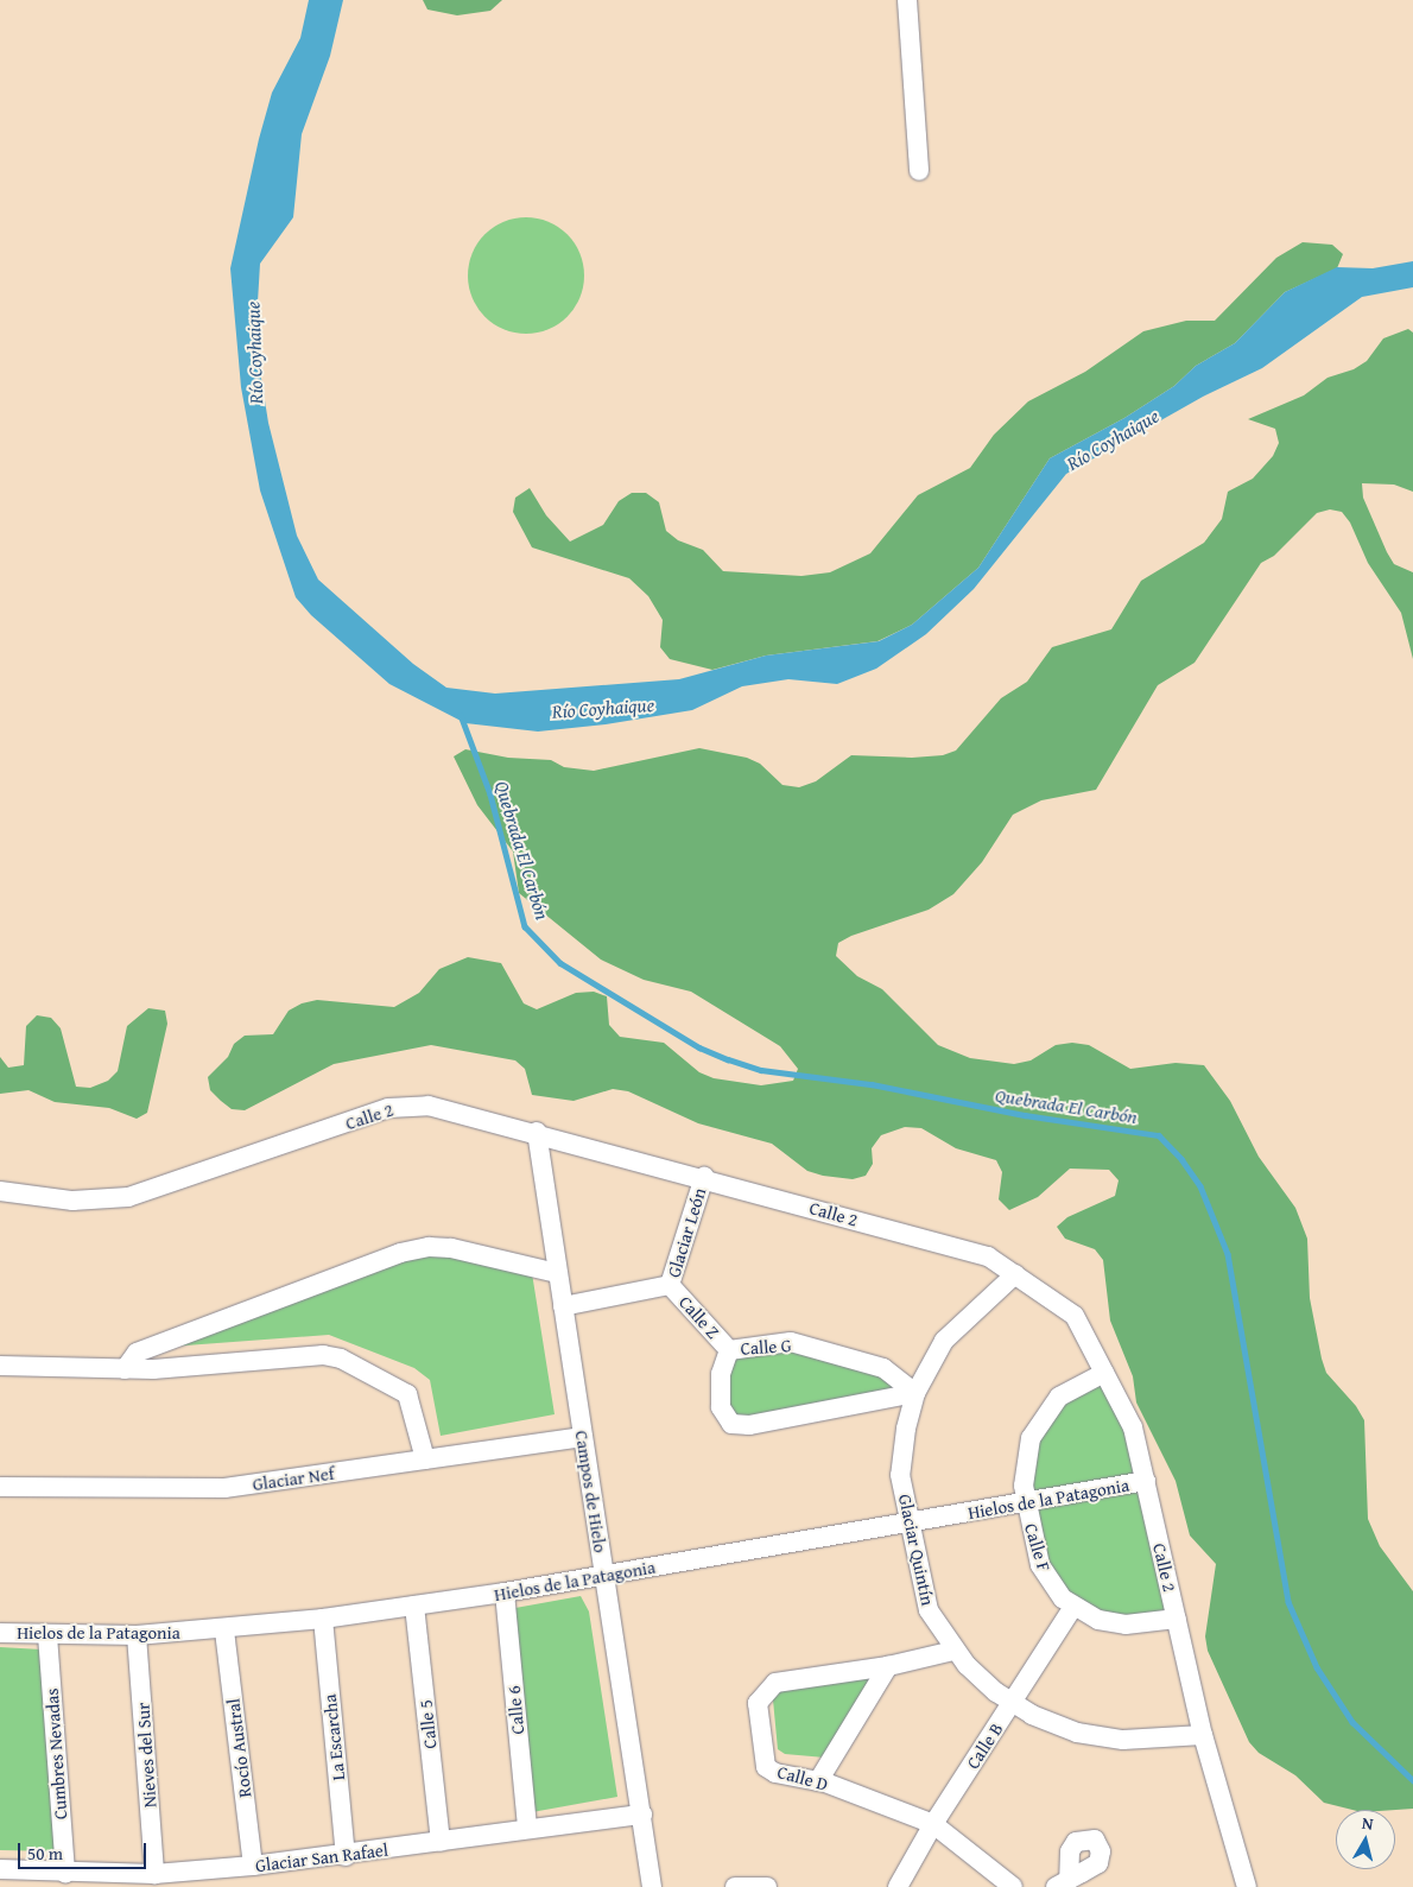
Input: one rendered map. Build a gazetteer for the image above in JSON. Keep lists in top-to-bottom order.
{
  "streets": {
    "street": [
      "Calle 2",
      "Glaciar León",
      "Calle Z",
      "Calle G",
      "Glaciar Nef",
      "Campos de Hielo",
      "Hielos de la Patagonia",
      "Calle F",
      "Glaciar Quintín",
      "Calle 6",
      "Calle 5",
      "La Escarcha",
      "Calle B",
      "Rocío Austral",
      "Cumbres Nevadas",
      "Nieves del Sur",
      "Calle D",
      "Glaciar San Rafael"
    ]
  },
  "crossings": [
    ["Calle 2", "Glaciar León"],
    ["Calle 2", "Campos de Hielo"],
    ["Calle 2", "Hielos de la Patagonia"],
    ["Calle 2", "Calle F"],
    ["Calle 2", "Glaciar Quintín"],
    ["Glaciar León", "Calle Z"],
    ["Glaciar León", "Campos de Hielo"],
    ["Calle Z", "Calle G"],
    ["Calle G", "Glaciar Quintín"],
    ["Glaciar Nef", "Campos de Hielo"],
    ["Campos de Hielo", "Hielos de la Patagonia"],
    ["Campos de Hielo", "Glaciar San Rafael"],
    ["Hielos de la Patagonia", "Calle F"],
    ["Hielos de la Patagonia", "Glaciar Quintín"],
    ["Hielos de la Patagonia", "Calle 6"],
    ["Hielos de la Patagonia", "Calle 5"],
    ["Hielos de la Patagonia", "La Escarcha"],
    ["Hielos de la Patagonia", "Rocío Austral"],
    ["Hielos de la Patagonia", "Cumbres Nevadas"],
    ["Hielos de la Patagonia", "Nieves del Sur"],
    ["Calle F", "Calle B"],
    ["Glaciar Quintín", "Calle B"],
    ["Glaciar Quintín", "Calle D"],
    ["Calle 6", "Glaciar San Rafael"],
    ["Calle 5", "Glaciar San Rafael"],
    ["La Escarcha", "Glaciar San Rafael"],
    ["Calle B", "Calle D"],
    ["Rocío Austral", "Glaciar San Rafael"],
    ["Cumbres Nevadas", "Glaciar San Rafael"],
    ["Nieves del Sur", "Glaciar San Rafael"]
  ],
  "water": ["Río Coyhaique", "Quebrada El Carbón"],
  "scale_bar": "50 m",
  "north": "top"
}
